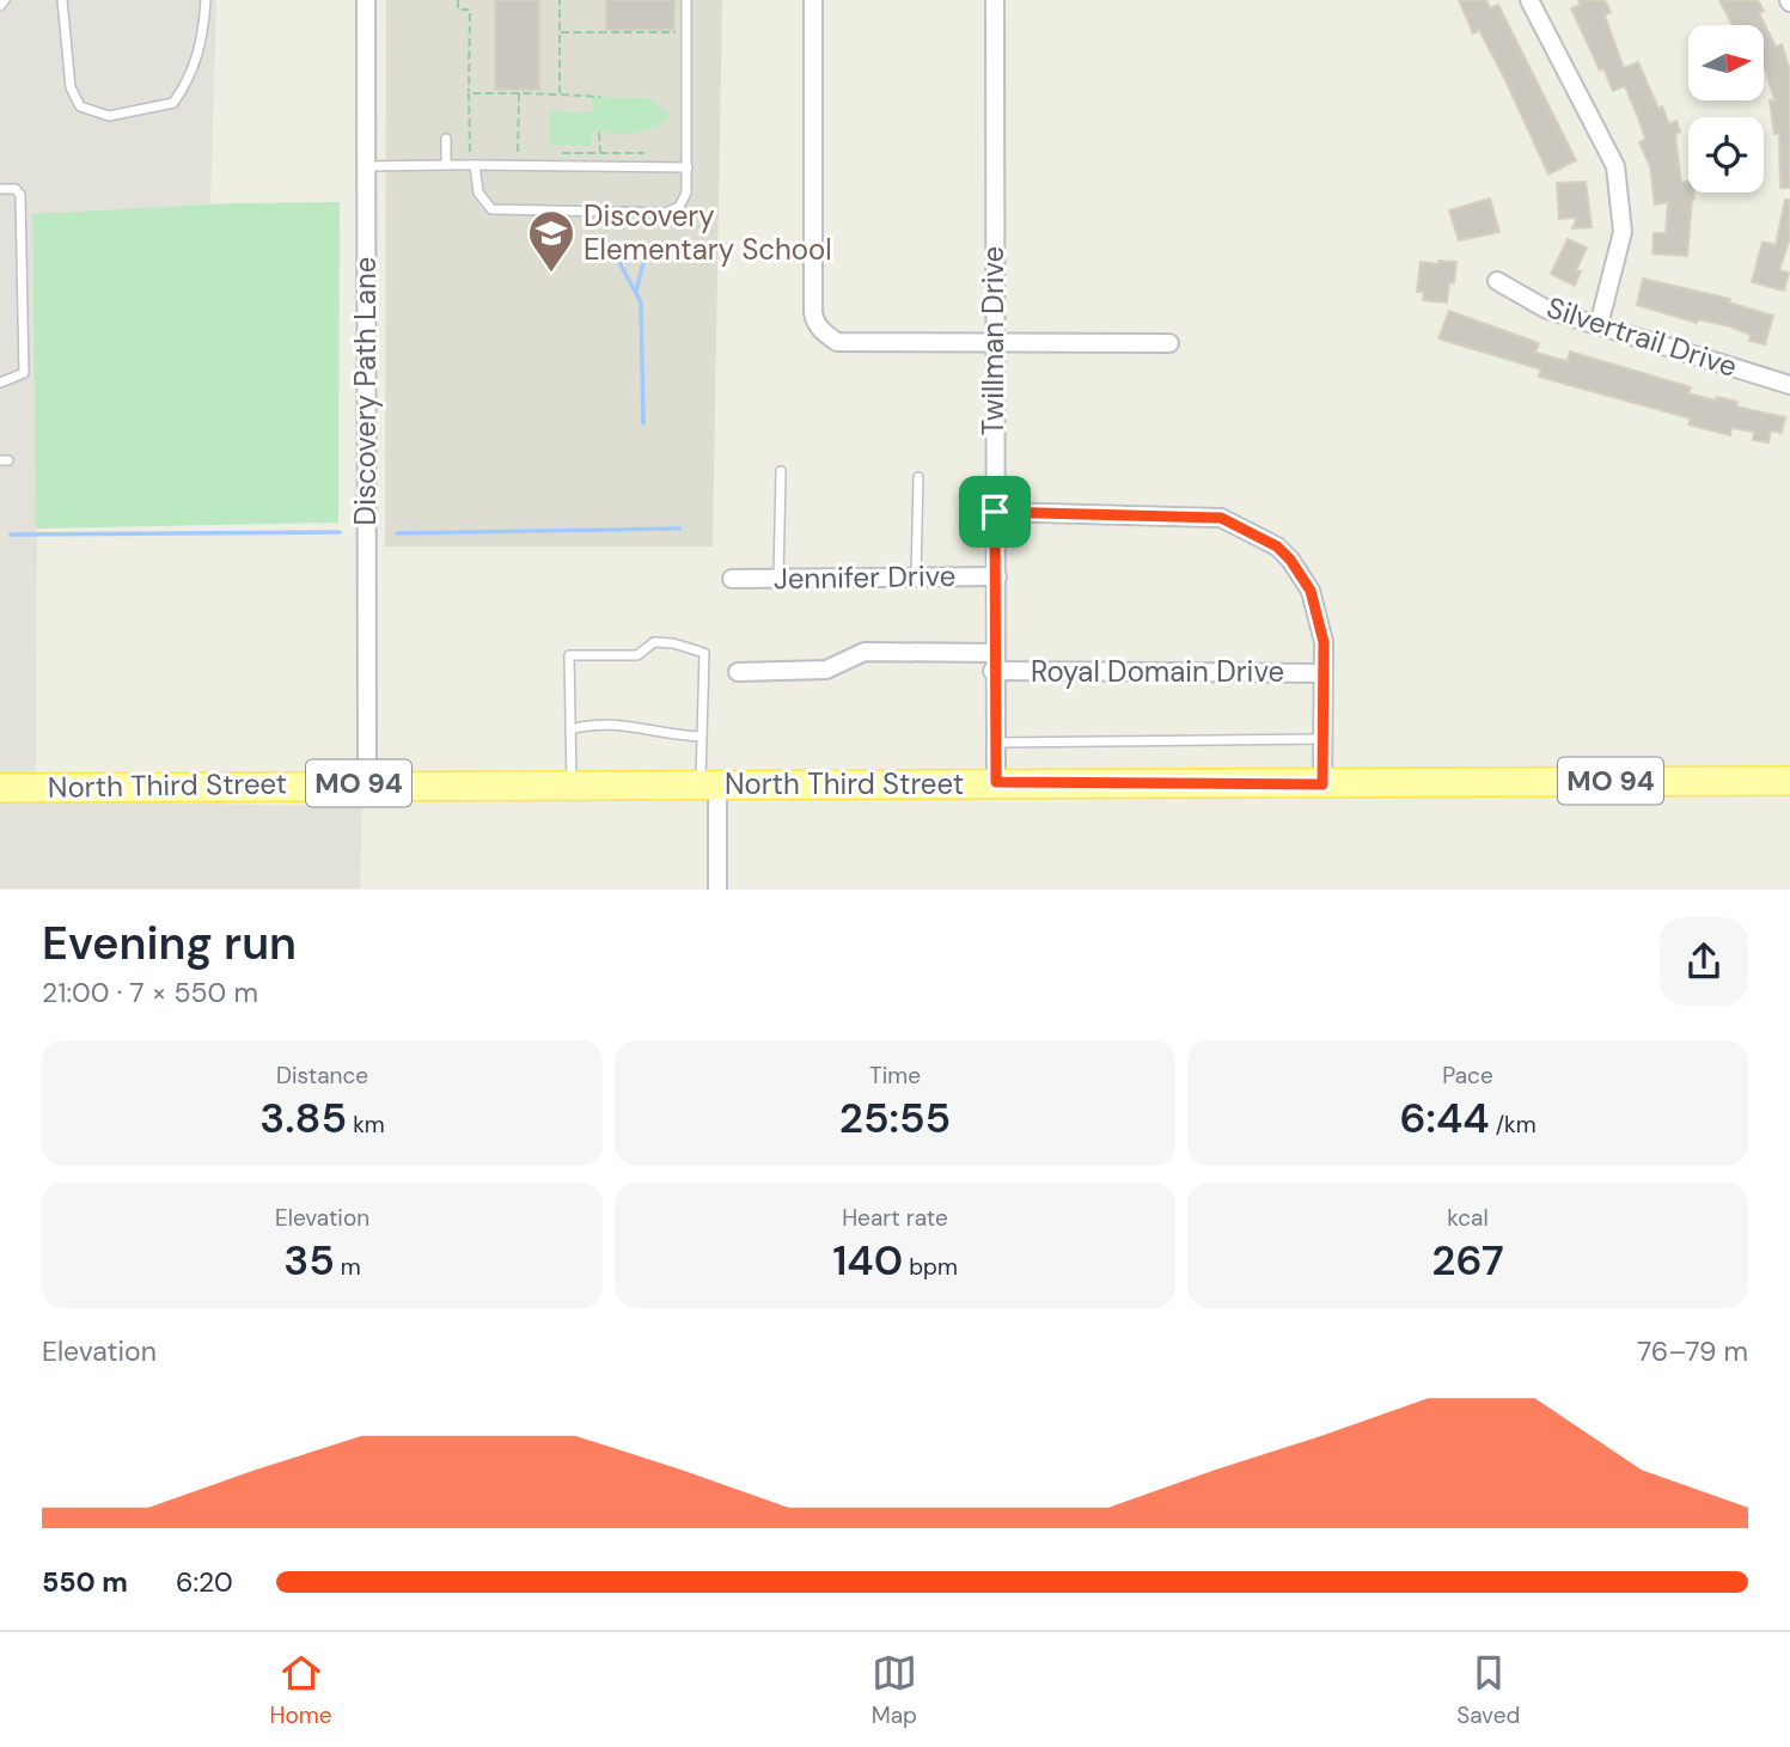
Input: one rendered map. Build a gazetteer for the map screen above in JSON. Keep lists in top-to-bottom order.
{
  "streets": {
    "main road": ["MO 94", "North Third Street"],
    "street": [
      "Silvertrail Drive",
      "Twillman Drive",
      "Discovery Path Lane",
      "Jennifer Drive",
      "Royal Domain Drive"
    ]
  },
  "crossings": [
    ["Twillman Drive", "Jennifer Drive"],
    ["Twillman Drive", "Royal Domain Drive"],
    ["Twillman Drive", "North Third Street"],
    ["Discovery Path Lane", "North Third Street"]
  ],
  "places": {
    "school or university": ["Discovery Elementary School"]
  },
  "north": "right",
  "page": {
    "heading": ["Evening run", "21:00 · 7 × 550 m"],
    "stats": [
      ["Distance", "3.85 km"],
      ["Time", "25:55"],
      ["Pace", "6:44 /km"],
      ["Elevation", "35 m"],
      ["Heart rate", "140 bpm"],
      ["kcal", "267"]
    ],
    "chart": ["Elevation", "76–79 m"],
    "list": [
      {
        "name": "550 m",
        "note": "6:20"
      }
    ],
    "tabs": ["Home", "Map", "Saved"]
  }
}
